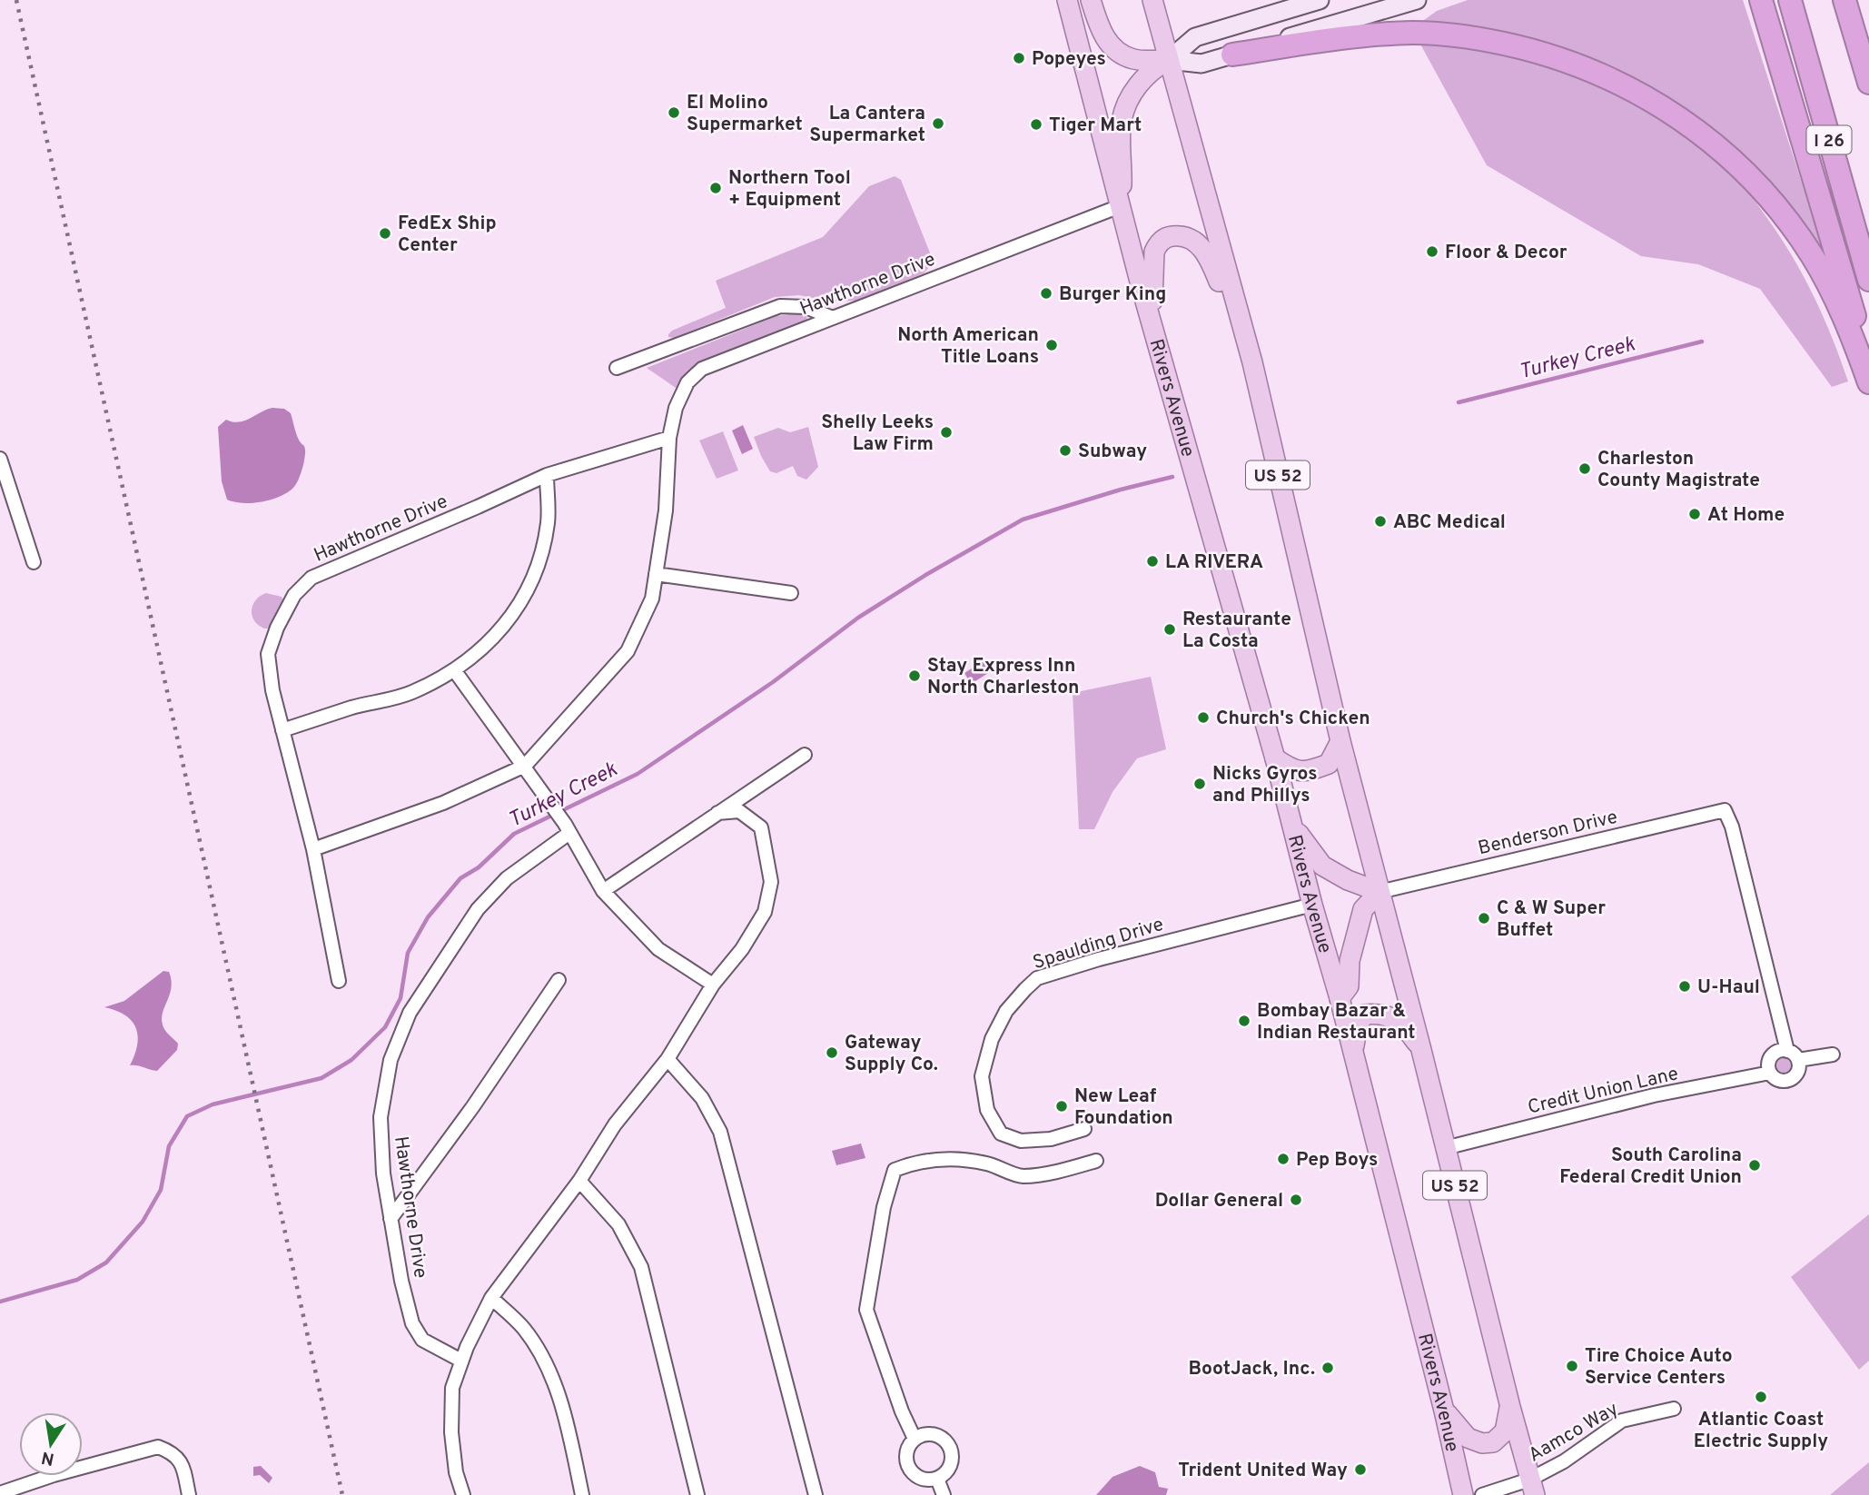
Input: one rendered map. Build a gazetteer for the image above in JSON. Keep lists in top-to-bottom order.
{
  "streets": {
    "highway": ["I 26"],
    "main road": ["Rivers Avenue", "US 52"],
    "street": [
      "Hawthorne Drive",
      "Benderson Drive",
      "Spaulding Drive",
      "Credit Union Lane",
      "Aamco Way"
    ]
  },
  "crossings": [
    ["Hawthorne Drive", "Rivers Avenue"],
    ["Rivers Avenue", "Spaulding Drive"],
    ["US 52", "Benderson Drive"],
    ["US 52", "Credit Union Lane"],
    ["US 52", "Aamco Way"],
    ["Benderson Drive", "Credit Union Lane"]
  ],
  "water": ["Turkey Creek"],
  "places": [
    "Popeyes",
    "El Molino Supermarket",
    "La Cantera Supermarket",
    "Tiger Mart",
    "Northern Tool + Equipment",
    "FedEx Ship Center",
    "Floor & Decor",
    "Burger King",
    "North American Title Loans",
    "Shelly Leeks Law Firm",
    "Subway",
    "Charleston County Magistrate",
    "At Home",
    "ABC Medical",
    "LA RIVERA",
    "Restaurante La Costa",
    "Stay Express Inn North Charleston",
    "Church's Chicken",
    "Nicks Gyros and Phillys",
    "C & W Super Buffet",
    "U-Haul",
    "Bombay Bazar & Indian Restaurant",
    "Gateway Supply Co.",
    "New Leaf Foundation",
    "Pep Boys",
    "South Carolina Federal Credit Union",
    "Dollar General",
    "Tire Choice Auto Service Centers",
    "BootJack, Inc.",
    "Atlantic Coast Electric Supply",
    "Trident United Way"
  ],
  "north": "bottom"
}
